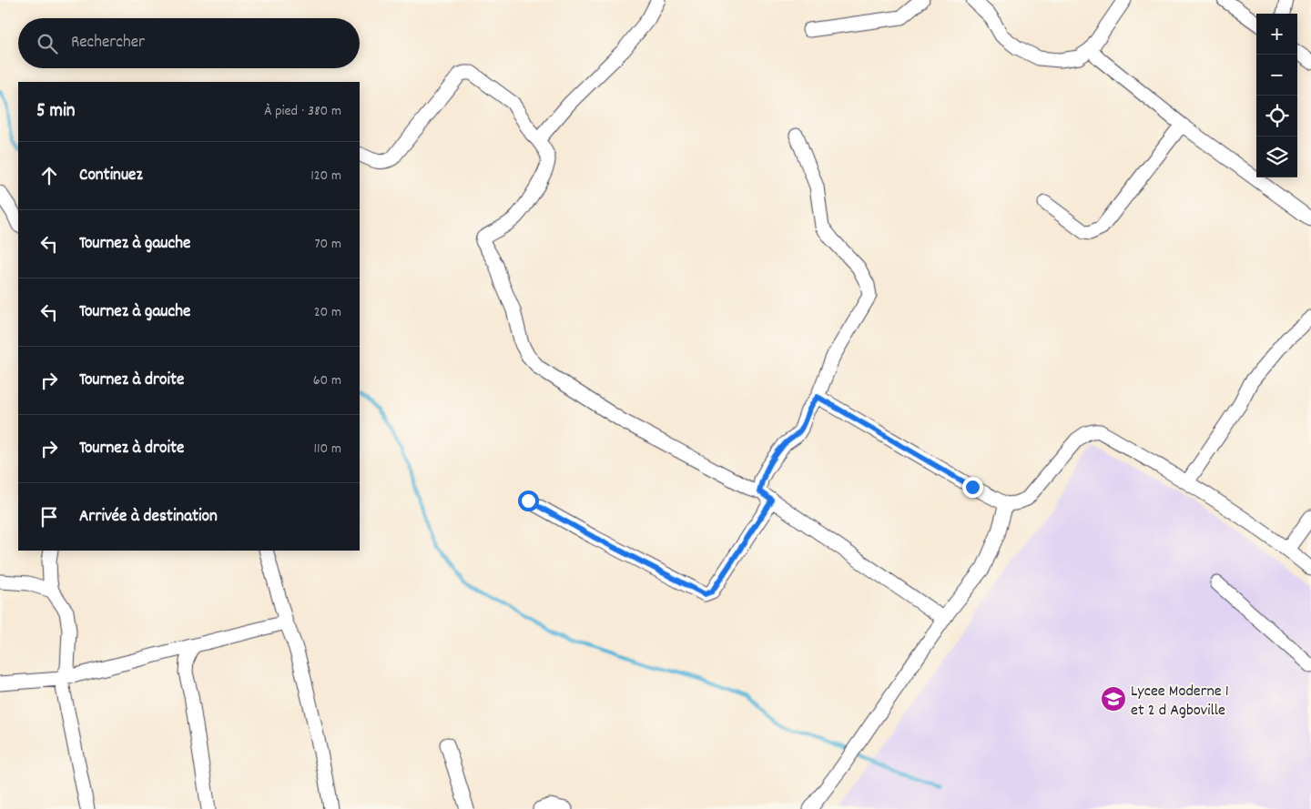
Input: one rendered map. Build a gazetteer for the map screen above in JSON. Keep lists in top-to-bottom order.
{
  "places": {
    "school or university": ["Lycee Moderne 1 et 2 d Agboville"]
  },
  "page": {
    "map_buttons": ["+", "−"],
    "search": "Rechercher",
    "heading": ["5 min", "À pied · 380 m"],
    "list": [
      ["Continuez", "120 m"],
      ["Tournez à gauche", "70 m"],
      ["Tournez à gauche", "20 m"],
      ["Tournez à droite", "60 m"],
      ["Tournez à droite", "110 m"],
      "Arrivée à destination"
    ]
  }
}
